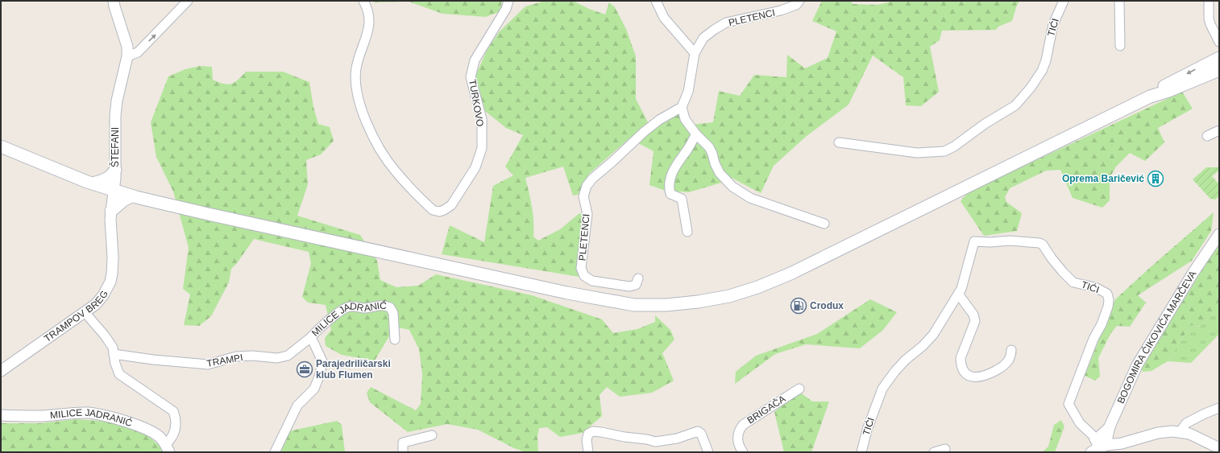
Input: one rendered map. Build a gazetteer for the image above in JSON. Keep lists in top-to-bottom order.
{
  "streets": {
    "street": [
      "PLETENCI",
      "TIĆI",
      "TURKOVO",
      "ŠTEFANI",
      "TRAMPOV BREG",
      "MILICE JADRANIĆ",
      "BOGOMIRA ĆIKOVIĆA MARČEVA",
      "TRAMPI",
      "BRIGAČA"
    ]
  },
  "crossings": [
    ["TIĆI", "BOGOMIRA ĆIKOVIĆA MARČEVA"],
    ["ŠTEFANI", "TRAMPOV BREG"],
    ["MILICE JADRANIĆ", "TRAMPI"]
  ],
  "places": {
    "building": ["Oprema Baričević"],
    "fuel station": ["Crodux"],
    "office": ["Parajedriličarski klub Flumen"]
  }
}
